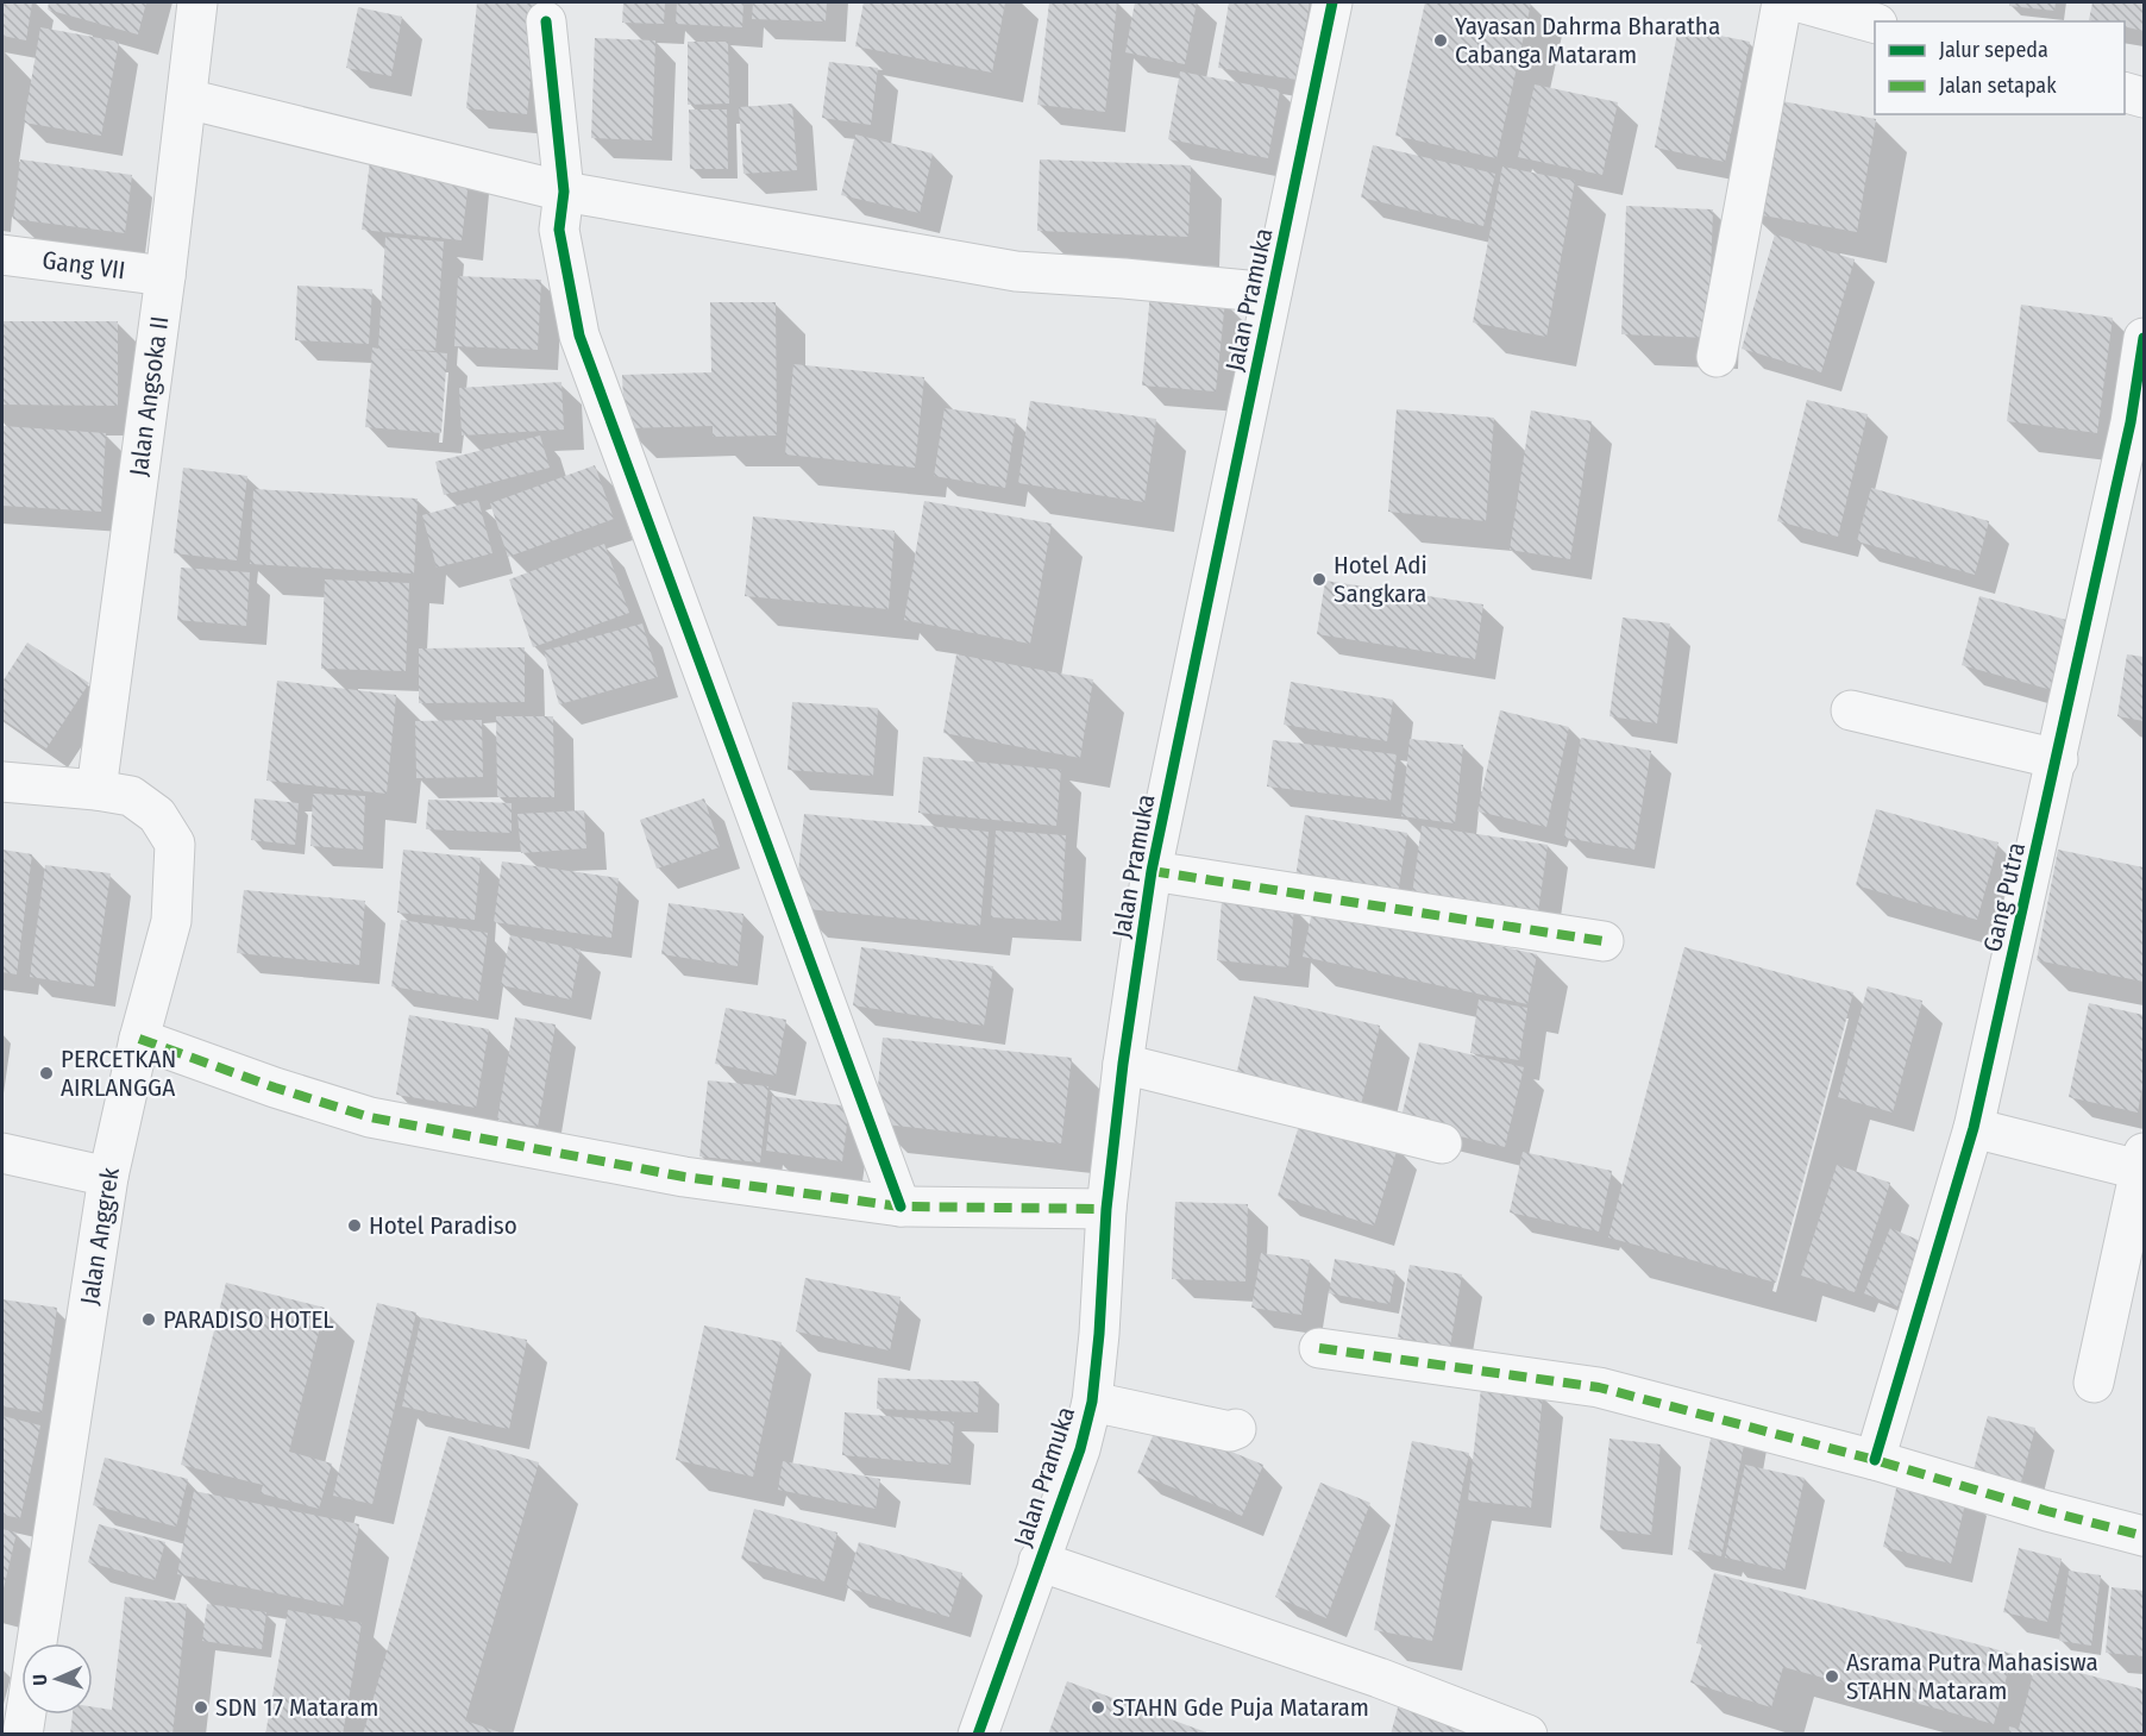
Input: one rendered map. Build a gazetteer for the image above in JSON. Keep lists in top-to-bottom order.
{
  "streets": {
    "street": [
      "Gang VII",
      "Jalan Pramuka",
      "Jalan Angsoka II",
      "Gang Putra",
      "Jalan Anggrek"
    ]
  },
  "crossings": [
    ["Gang VII", "Jalan Angsoka II"],
    ["Jalan Angsoka II", "Jalan Anggrek"]
  ],
  "places": [
    "Yayasan Dahrma Bharatha Cabanga Mataram",
    "Hotel Adi Sangkara",
    "PERCETKAN AIRLANGGA",
    "Hotel Paradiso",
    "PARADISO HOTEL",
    "Asrama Putra Mahasiswa STAHN Mataram",
    "SDN 17 Mataram",
    "STAHN Gde Puja Mataram"
  ],
  "legend": ["Jalur sepeda", "Jalan setapak"],
  "north": "left"
}
